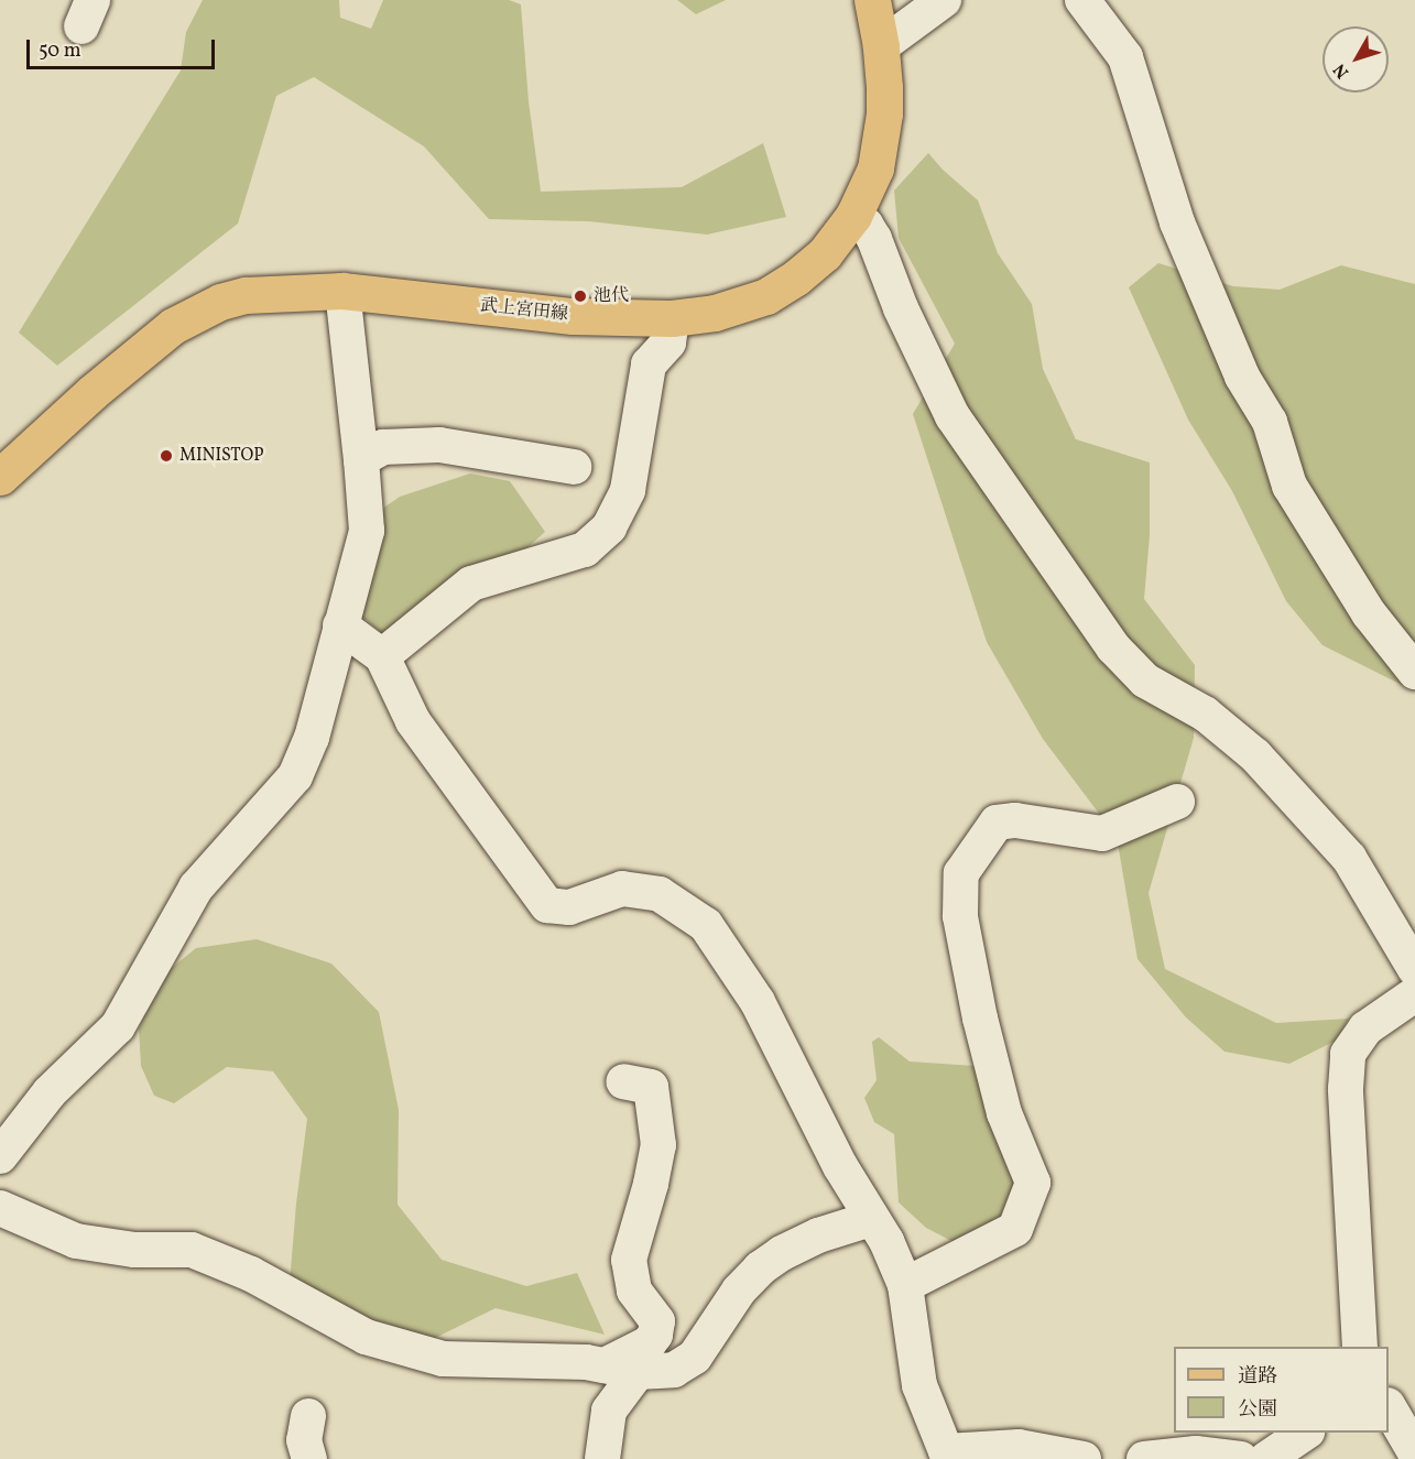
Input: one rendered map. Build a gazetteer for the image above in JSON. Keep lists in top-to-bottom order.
{
  "streets": {
    "main road": ["武上宮田線"]
  },
  "places": ["池代", "MINISTOP"],
  "legend": ["道路", "公園"],
  "scale_bar": "50 m",
  "north": "bottom left"
}
